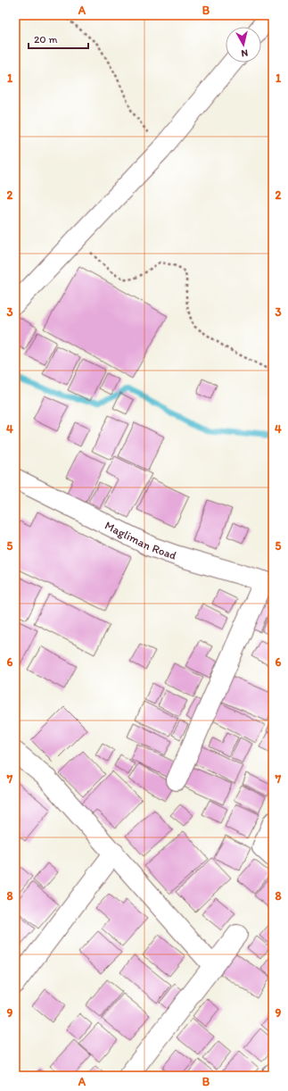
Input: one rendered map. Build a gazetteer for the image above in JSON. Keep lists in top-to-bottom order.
{
  "streets": {
    "street": ["Magliman Road"]
  },
  "scale_bar": "20 m",
  "north": "bottom",
  "grid": {
    "columns": ["A", "B"],
    "rows": [
      "1",
      "2",
      "3",
      "4",
      "5",
      "6",
      "7",
      "8",
      "9"
    ]
  }
}
